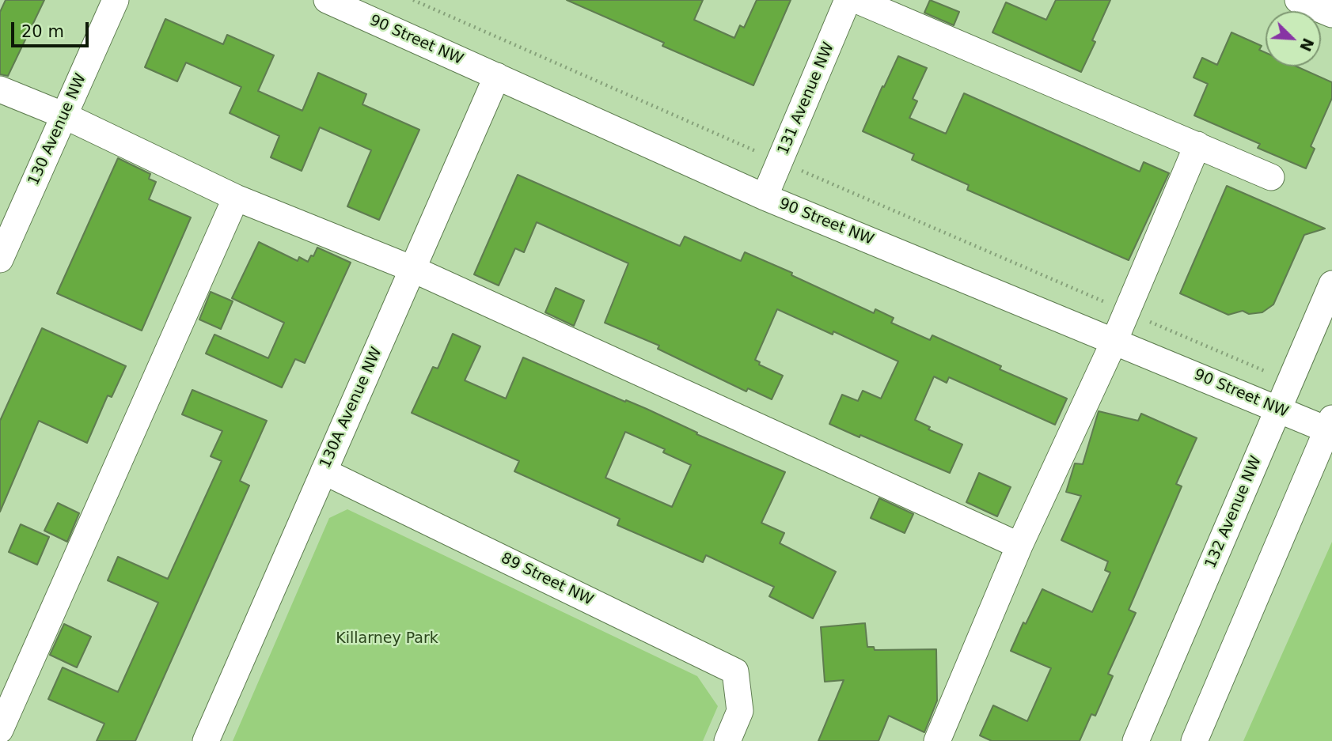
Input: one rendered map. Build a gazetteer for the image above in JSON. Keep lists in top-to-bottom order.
{
  "streets": {
    "street": [
      "90 Street NW",
      "131 Avenue NW",
      "130 Avenue NW",
      "130A Avenue NW",
      "132 Avenue NW",
      "89 Street NW"
    ]
  },
  "crossings": [
    ["90 Street NW", "131 Avenue NW"],
    ["90 Street NW", "130A Avenue NW"],
    ["90 Street NW", "132 Avenue NW"],
    ["130A Avenue NW", "89 Street NW"]
  ],
  "parks": ["Killarney Park"],
  "scale_bar": "20 m",
  "north": "bottom right"
}
